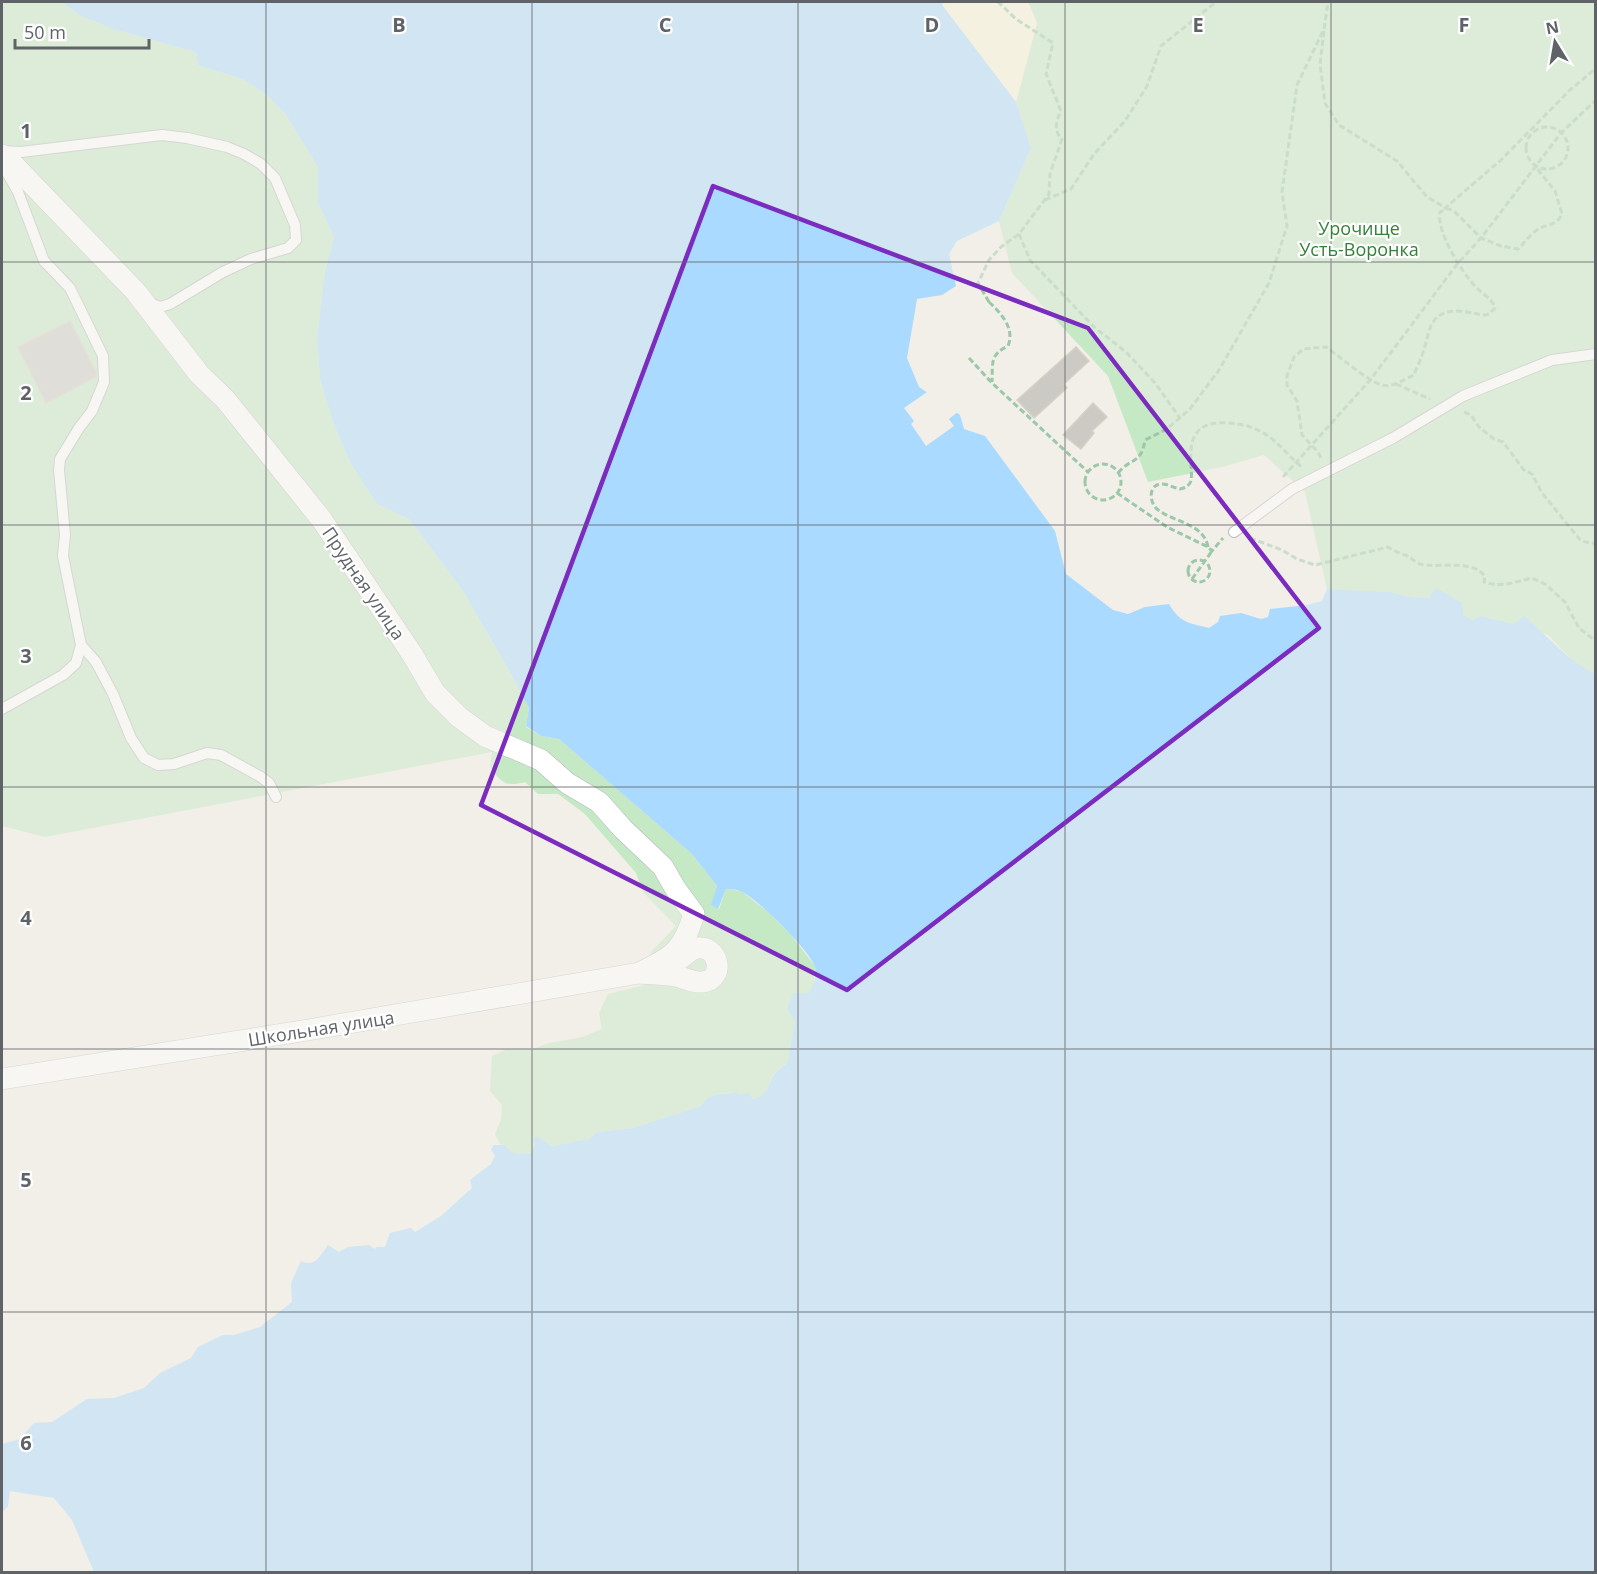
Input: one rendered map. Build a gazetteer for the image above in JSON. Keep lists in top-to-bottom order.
{
  "streets": {
    "street": ["Прудная улица", "Школьная улица"]
  },
  "crossings": [
    ["Прудная улица", "Школьная улица"]
  ],
  "parks": ["Урочище Усть-Воронка"],
  "scale_bar": "50 m",
  "north": "top",
  "grid": {
    "columns": [
      "B",
      "C",
      "D",
      "E",
      "F"
    ],
    "rows": [
      "1",
      "2",
      "3",
      "4",
      "5",
      "6"
    ]
  }
}
